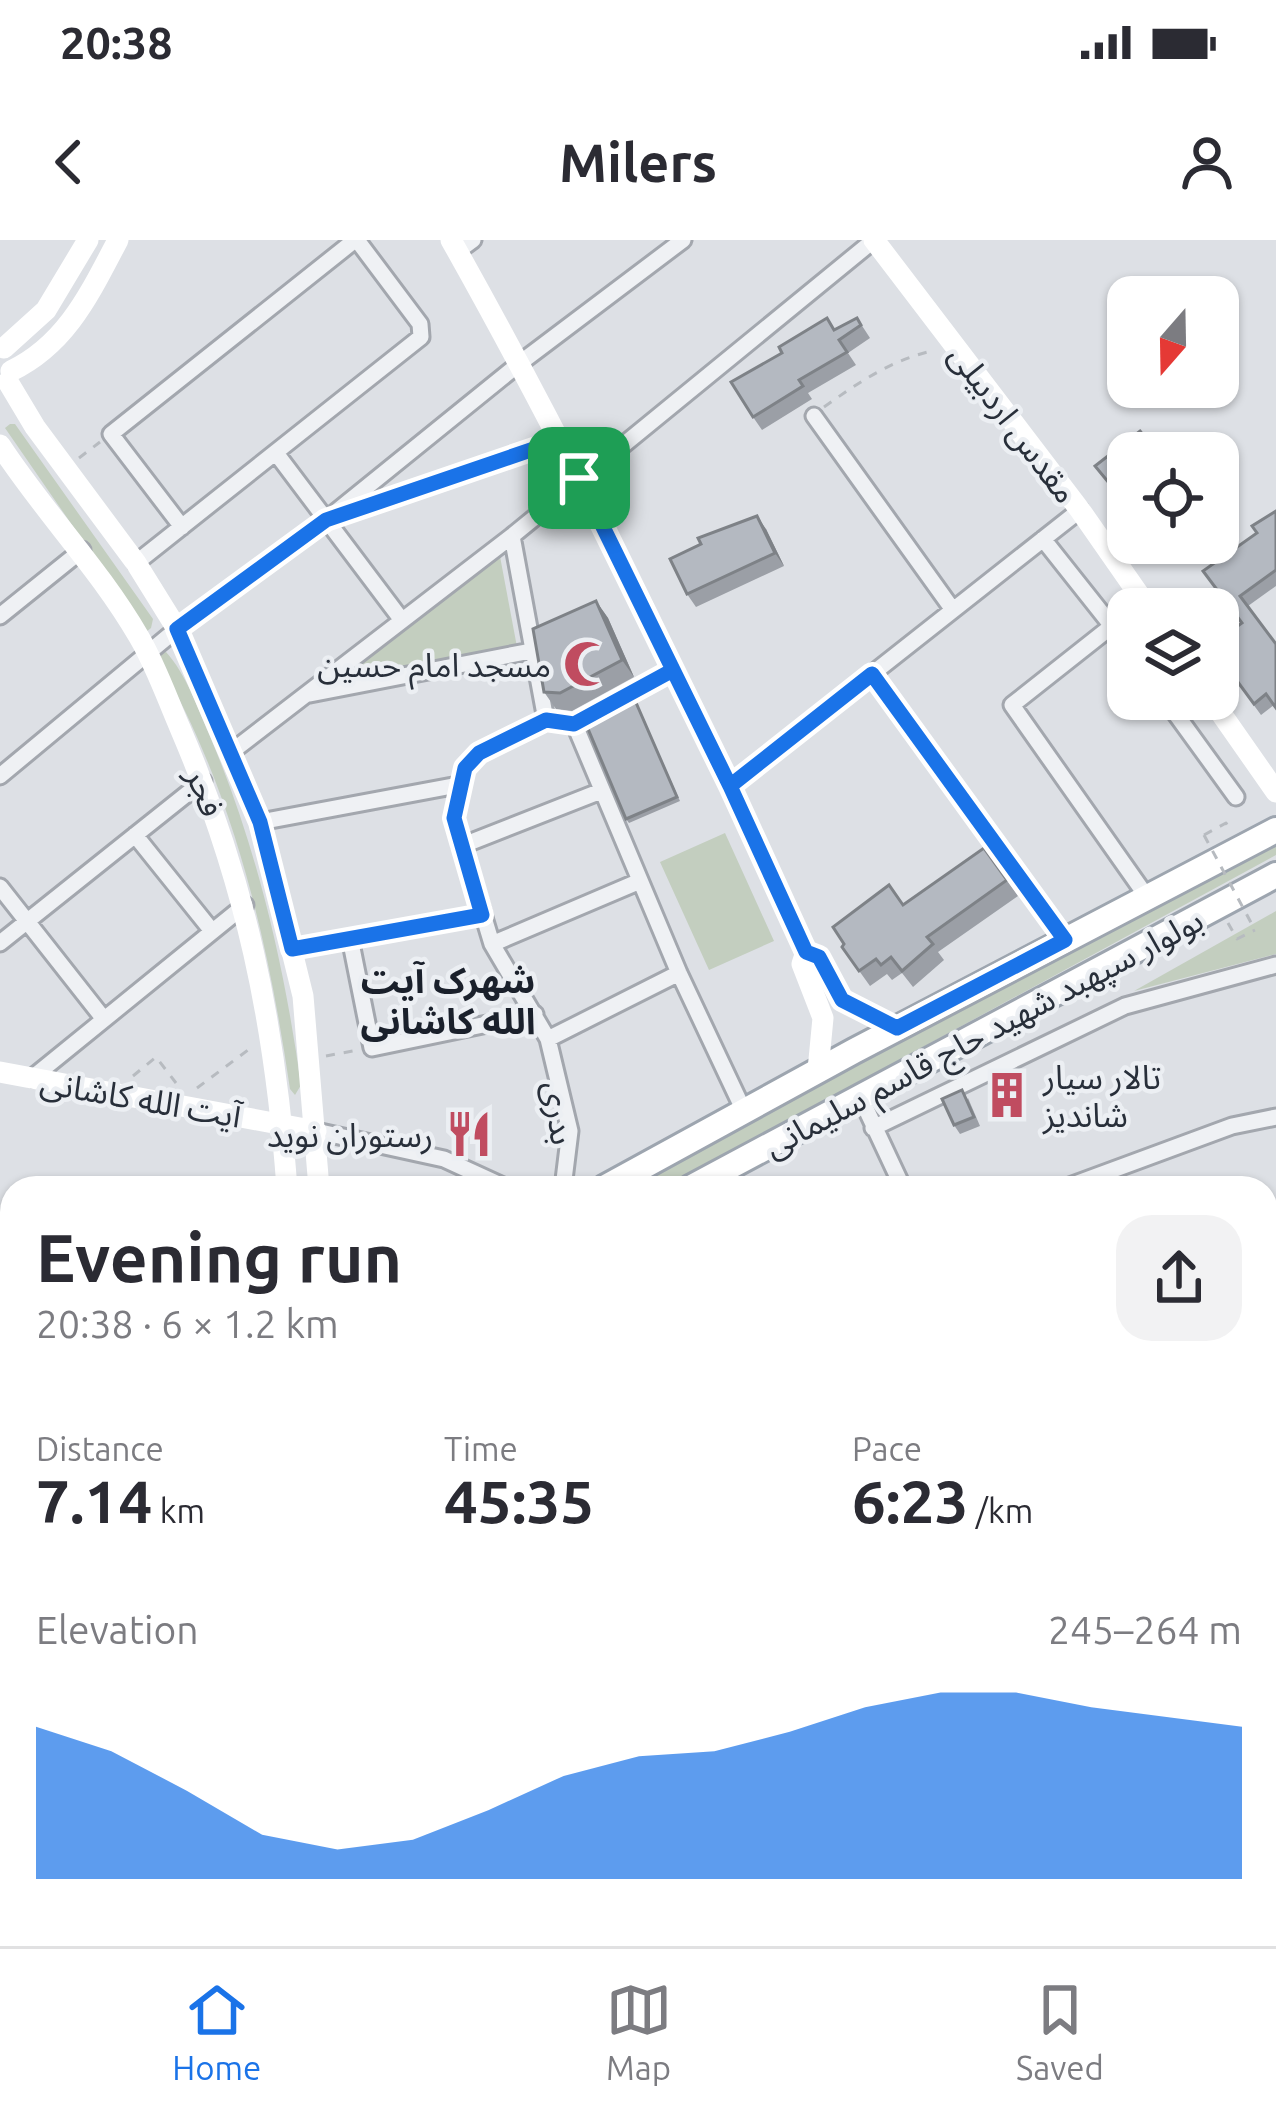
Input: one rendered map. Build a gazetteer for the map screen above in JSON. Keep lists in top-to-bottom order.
{
  "streets": {
    "main road": [
      "مقدس اردبیلی",
      "فجر",
      "بولوار سپهبد شهید حاج قاسم سلیمانی",
      "آیت الله کاشانی"
    ],
    "street": ["بدری"]
  },
  "crossings": [
    ["فجر", "آیت الله کاشانی"]
  ],
  "districts": ["شهرک آیت الله کاشانی"],
  "places": {
    "mosque": ["مسجد امام حسین"],
    "building": ["تالار سیار شاندیز"],
    "restaurant": ["رستوران نوید"]
  },
  "north": "bottom",
  "page": {
    "status": "20:38",
    "header": "Milers",
    "heading": ["Evening run", "20:38 · 6 × 1.2 km"],
    "stats": [
      ["Distance", "7.14 km"],
      ["Time", "45:35"],
      ["Pace", "6:23 /km"]
    ],
    "chart": ["Elevation", "245–264 m"],
    "tabs": ["Home", "Map", "Saved"]
  }
}
